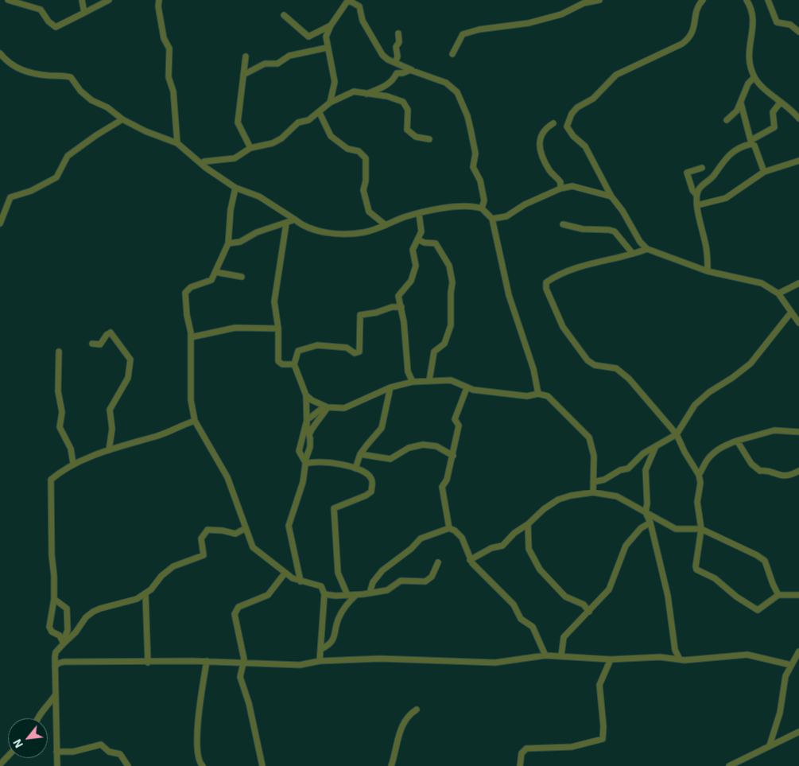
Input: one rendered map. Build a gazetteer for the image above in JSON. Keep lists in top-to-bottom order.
{
  "north": "bottom left"
}
